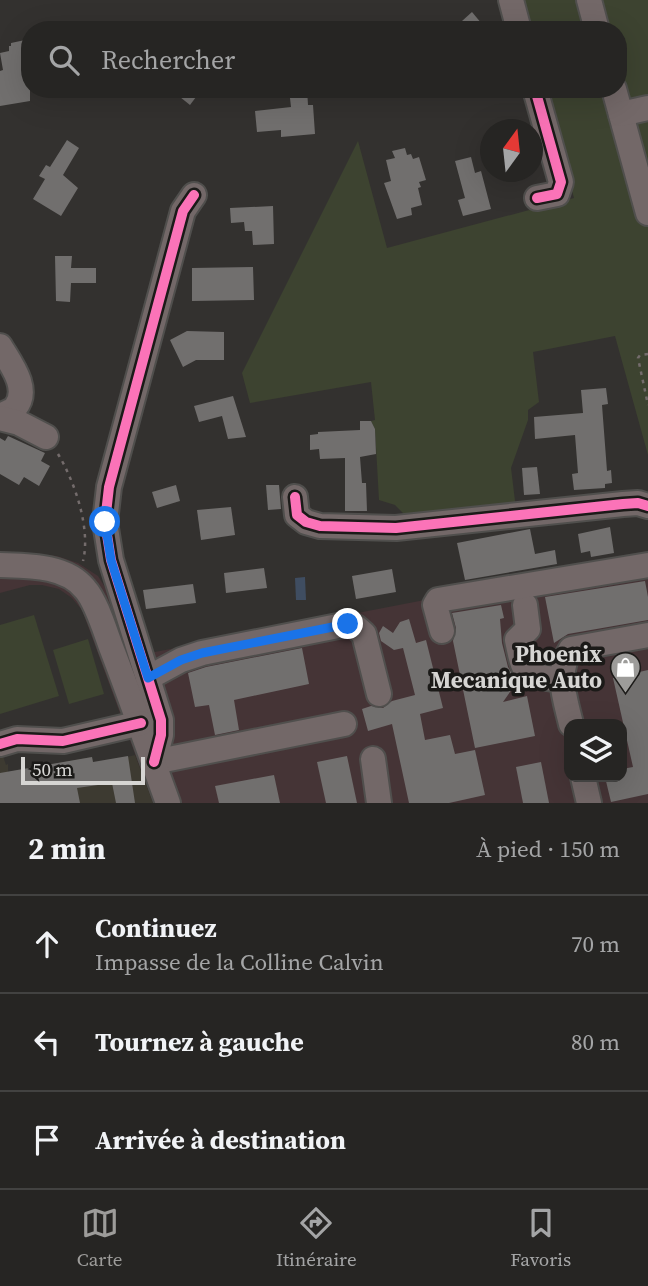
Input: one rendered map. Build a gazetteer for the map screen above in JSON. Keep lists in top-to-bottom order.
{
  "places": {
    "shop": ["Phoenix Mecanique Auto"]
  },
  "scale_bar": "50 m",
  "north": "top",
  "page": {
    "search": "Rechercher",
    "scale": "50 m",
    "heading": ["2 min", "À pied · 150 m"],
    "list": [
      ["Continuez", "Impasse de la Colline Calvin", "70 m"],
      ["Tournez à gauche", "80 m"],
      "Arrivée à destination"
    ],
    "nav": ["Carte", "Itinéraire", "Favoris"]
  }
}
